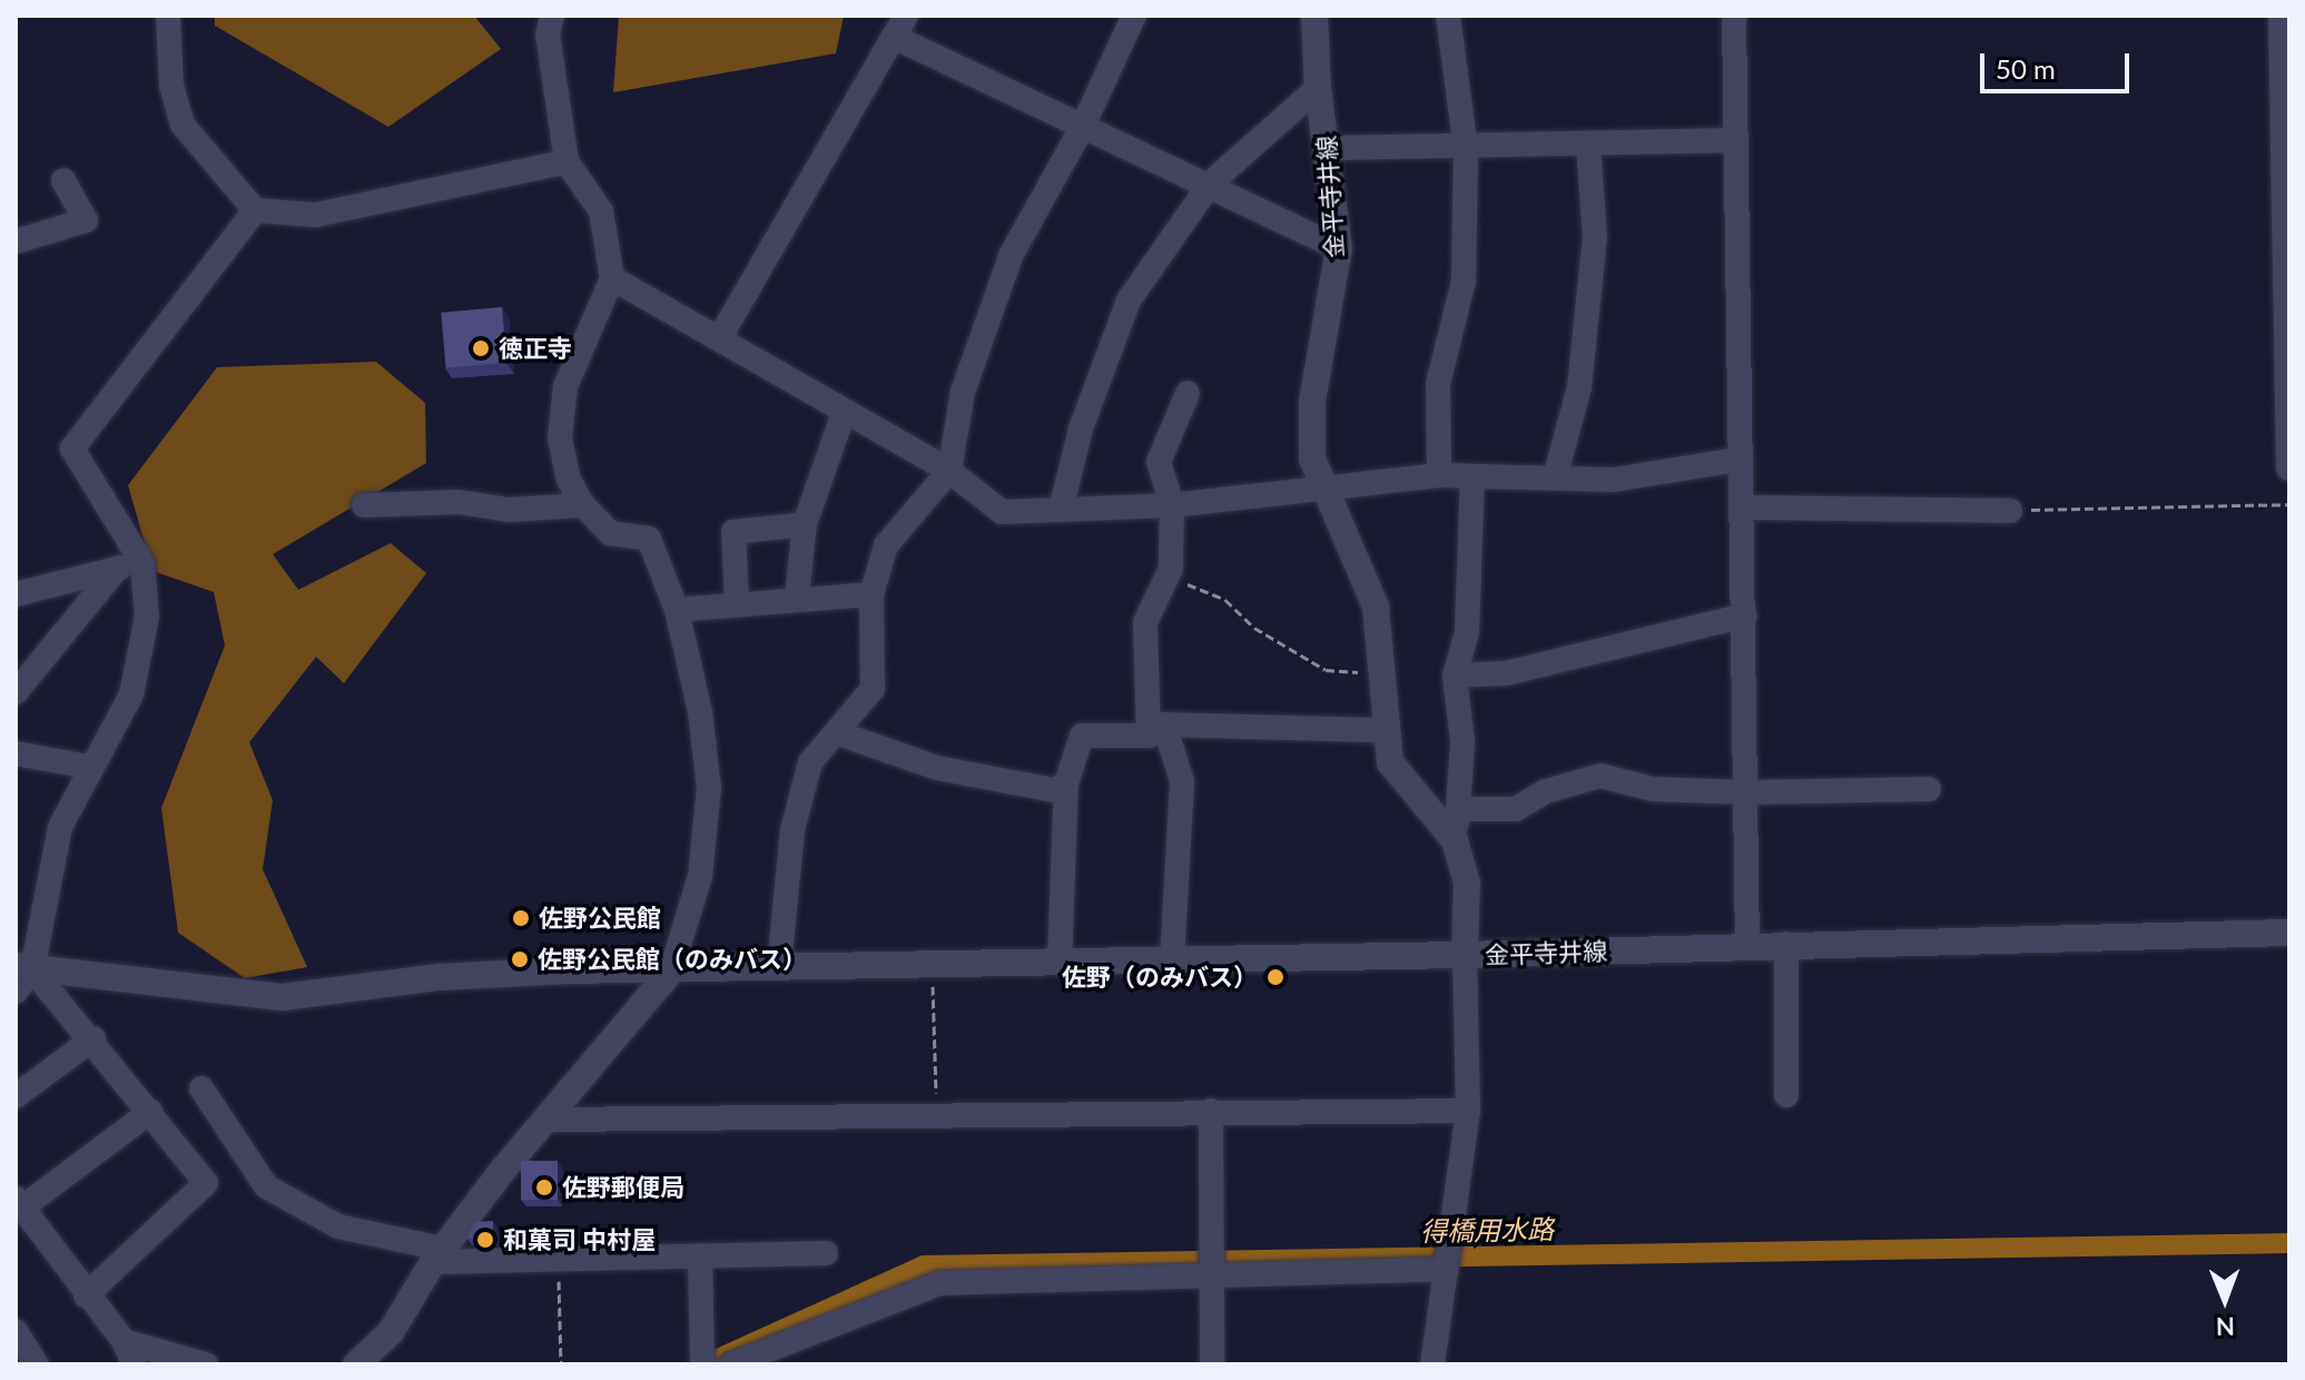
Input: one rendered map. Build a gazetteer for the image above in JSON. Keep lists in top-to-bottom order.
{
  "streets": {
    "street": ["金平寺井線"]
  },
  "water": ["得橋用水路"],
  "places": [
    "徳正寺",
    "佐野公民館",
    "佐野公民館（のみバス）",
    "佐野（のみバス）",
    "佐野郵便局",
    "和菓司 中村屋"
  ],
  "scale_bar": "50 m",
  "north": "bottom"
}
